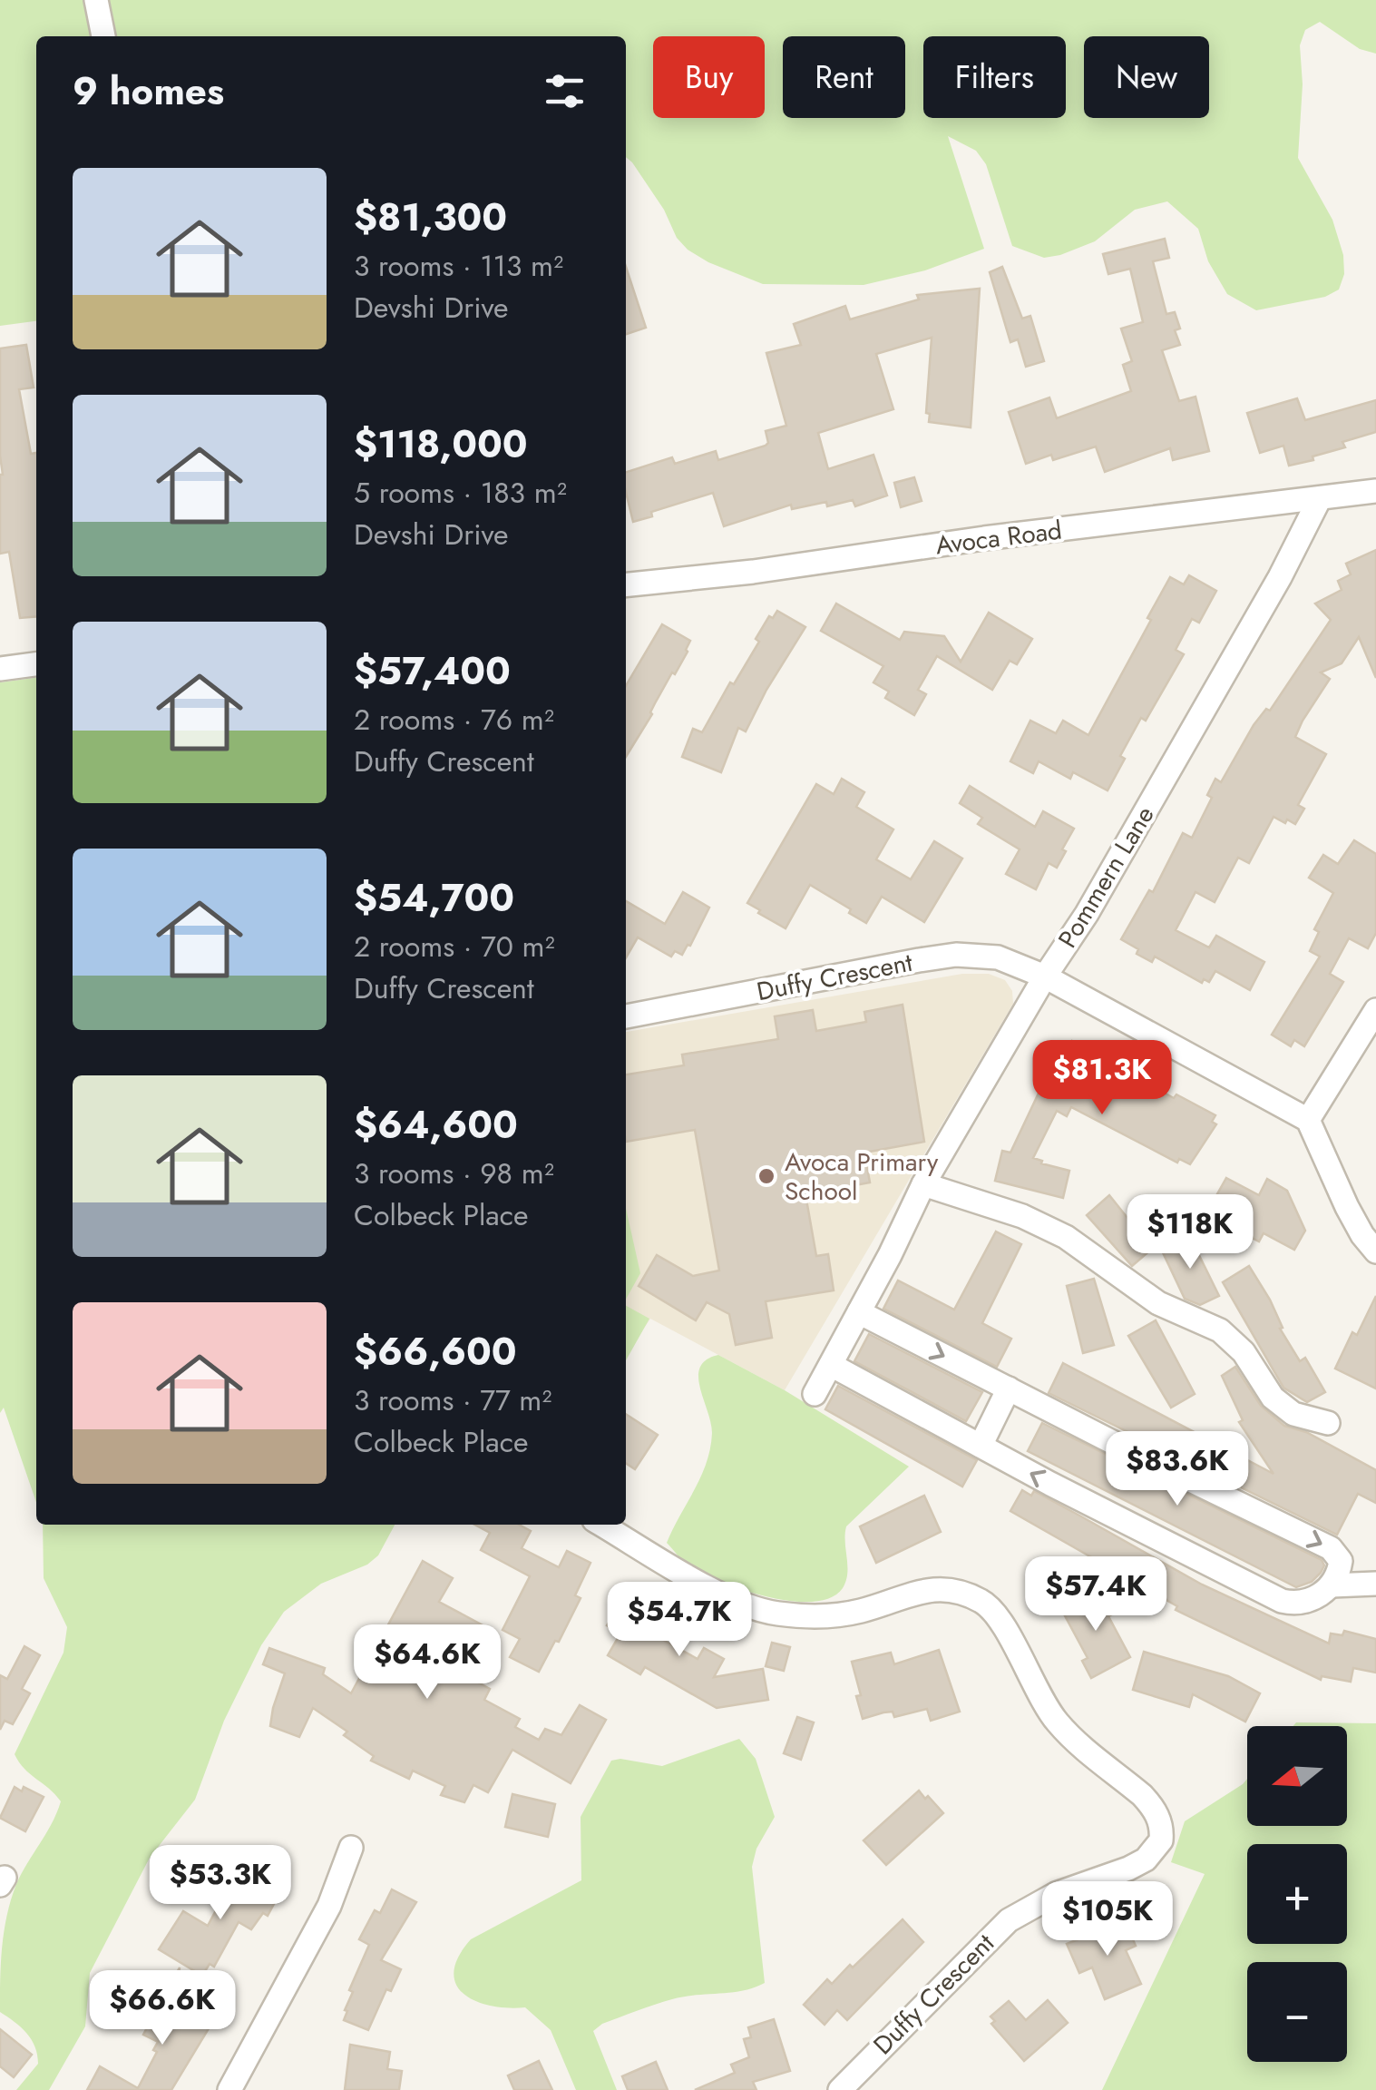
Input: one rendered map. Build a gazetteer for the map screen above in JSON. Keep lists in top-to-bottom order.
{
  "streets": {
    "street": ["Avoca Road", "Pommern Lane", "Duffy Crescent"]
  },
  "crossings": [
    ["Avoca Road", "Pommern Lane"],
    ["Pommern Lane", "Duffy Crescent"]
  ],
  "places": ["Avoca Primary School"],
  "north": "left",
  "page": {
    "chip": [
      "Buy",
      "Rent",
      "Filters",
      "New"
    ],
    "heading": "9 homes",
    "list": [
      {
        "name": "$81,300",
        "note": "3 rooms · 113 m² · Devshi Drive"
      },
      {
        "name": "$118,000",
        "note": "5 rooms · 183 m² · Devshi Drive"
      },
      {
        "name": "$57,400",
        "note": "2 rooms · 76 m² · Duffy Crescent"
      },
      {
        "name": "$54,700",
        "note": "2 rooms · 70 m² · Duffy Crescent"
      },
      {
        "name": "$64,600",
        "note": "3 rooms · 98 m² · Colbeck Place"
      },
      {
        "name": "$66,600",
        "note": "3 rooms · 77 m² · Colbeck Place"
      }
    ],
    "price": [
      "$81.3K",
      "$118K",
      "$83.6K",
      "$57.4K",
      "$54.7K",
      "$64.6K",
      "$53.3K",
      "$105K",
      "$66.6K"
    ],
    "map_buttons": ["+", "−"]
  }
}
